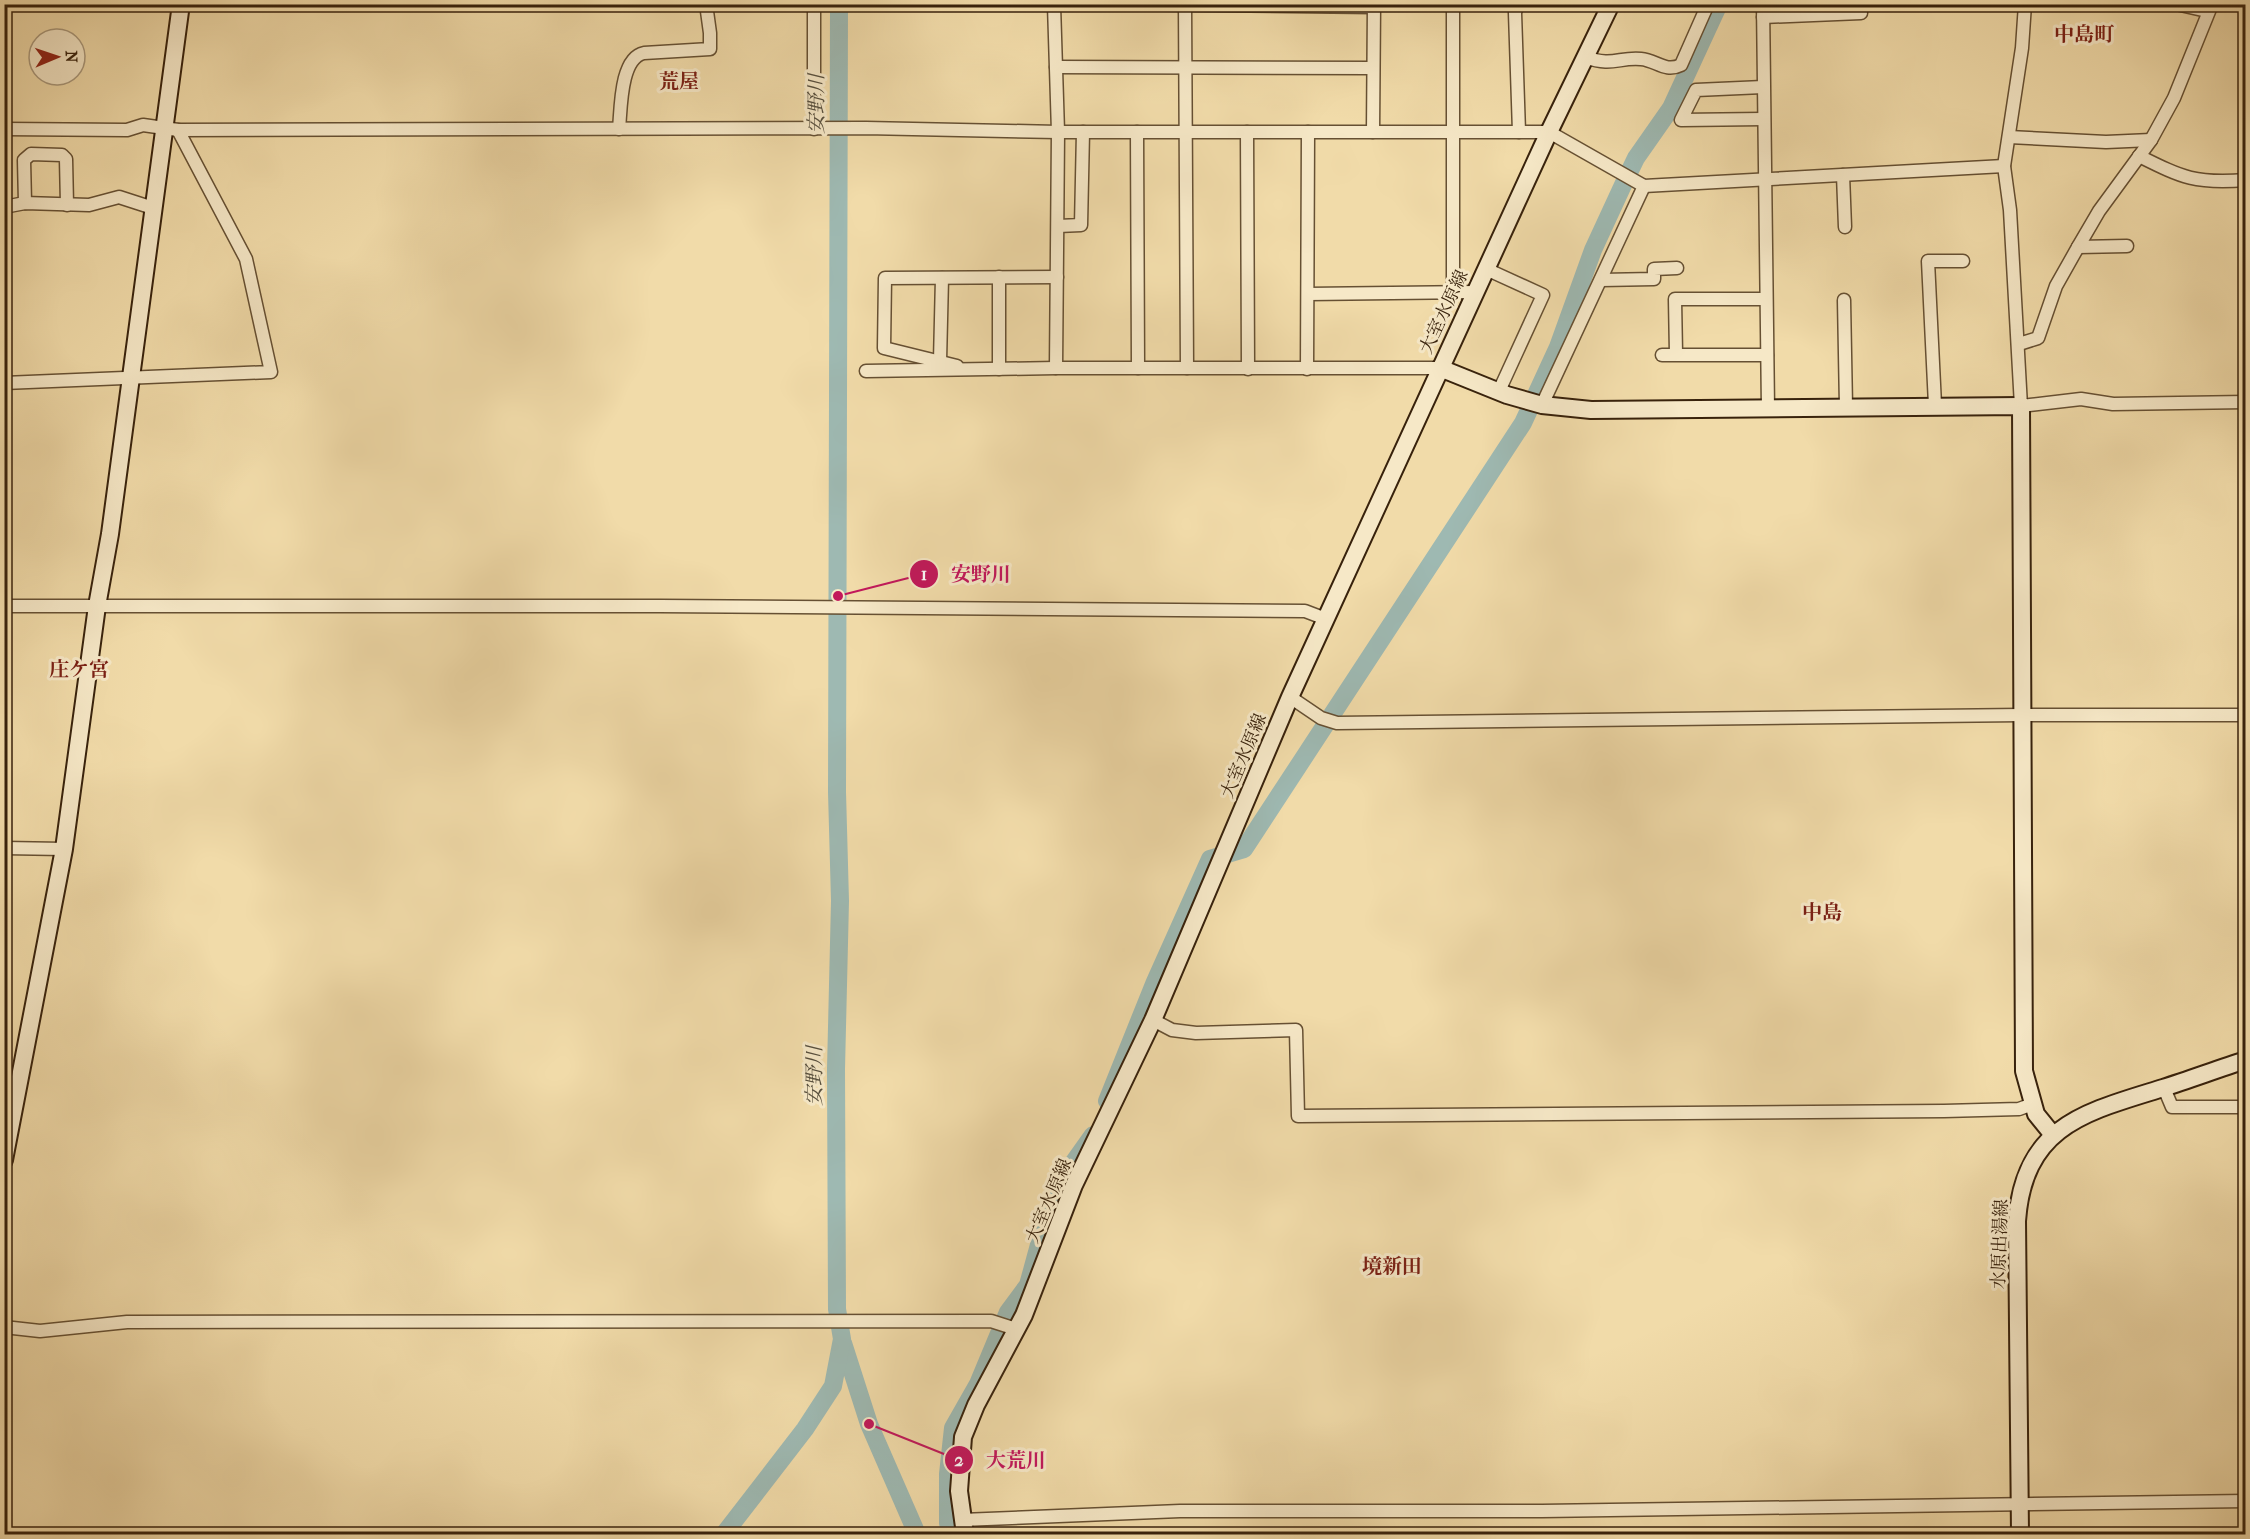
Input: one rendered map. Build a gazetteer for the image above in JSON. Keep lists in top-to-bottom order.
{
  "streets": {
    "street": ["大室水原線", "水原出湯線"]
  },
  "districts": [
    "中島町",
    "荒屋",
    "庄ケ宮",
    "中島",
    "境新田"
  ],
  "water": ["安野川"],
  "places": ["安野川", "大荒川"],
  "north": "right"
}
